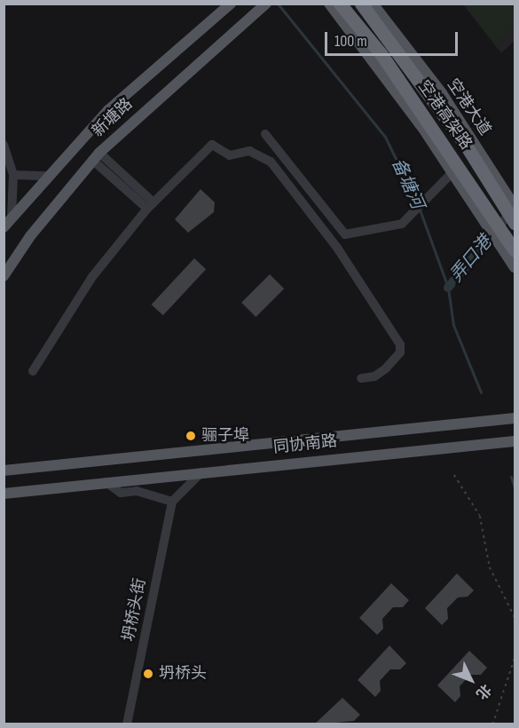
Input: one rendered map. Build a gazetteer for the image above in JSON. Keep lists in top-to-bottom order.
{
  "streets": {
    "highway": ["空港高架路"],
    "main road": ["空港大道", "新塘路", "同协南路"],
    "street": ["坍桥头街"]
  },
  "water": ["备塘河", "弄口港"],
  "places": ["骊子埠", "坍桥头"],
  "scale_bar": "100 m",
  "north": "bottom right"
}
